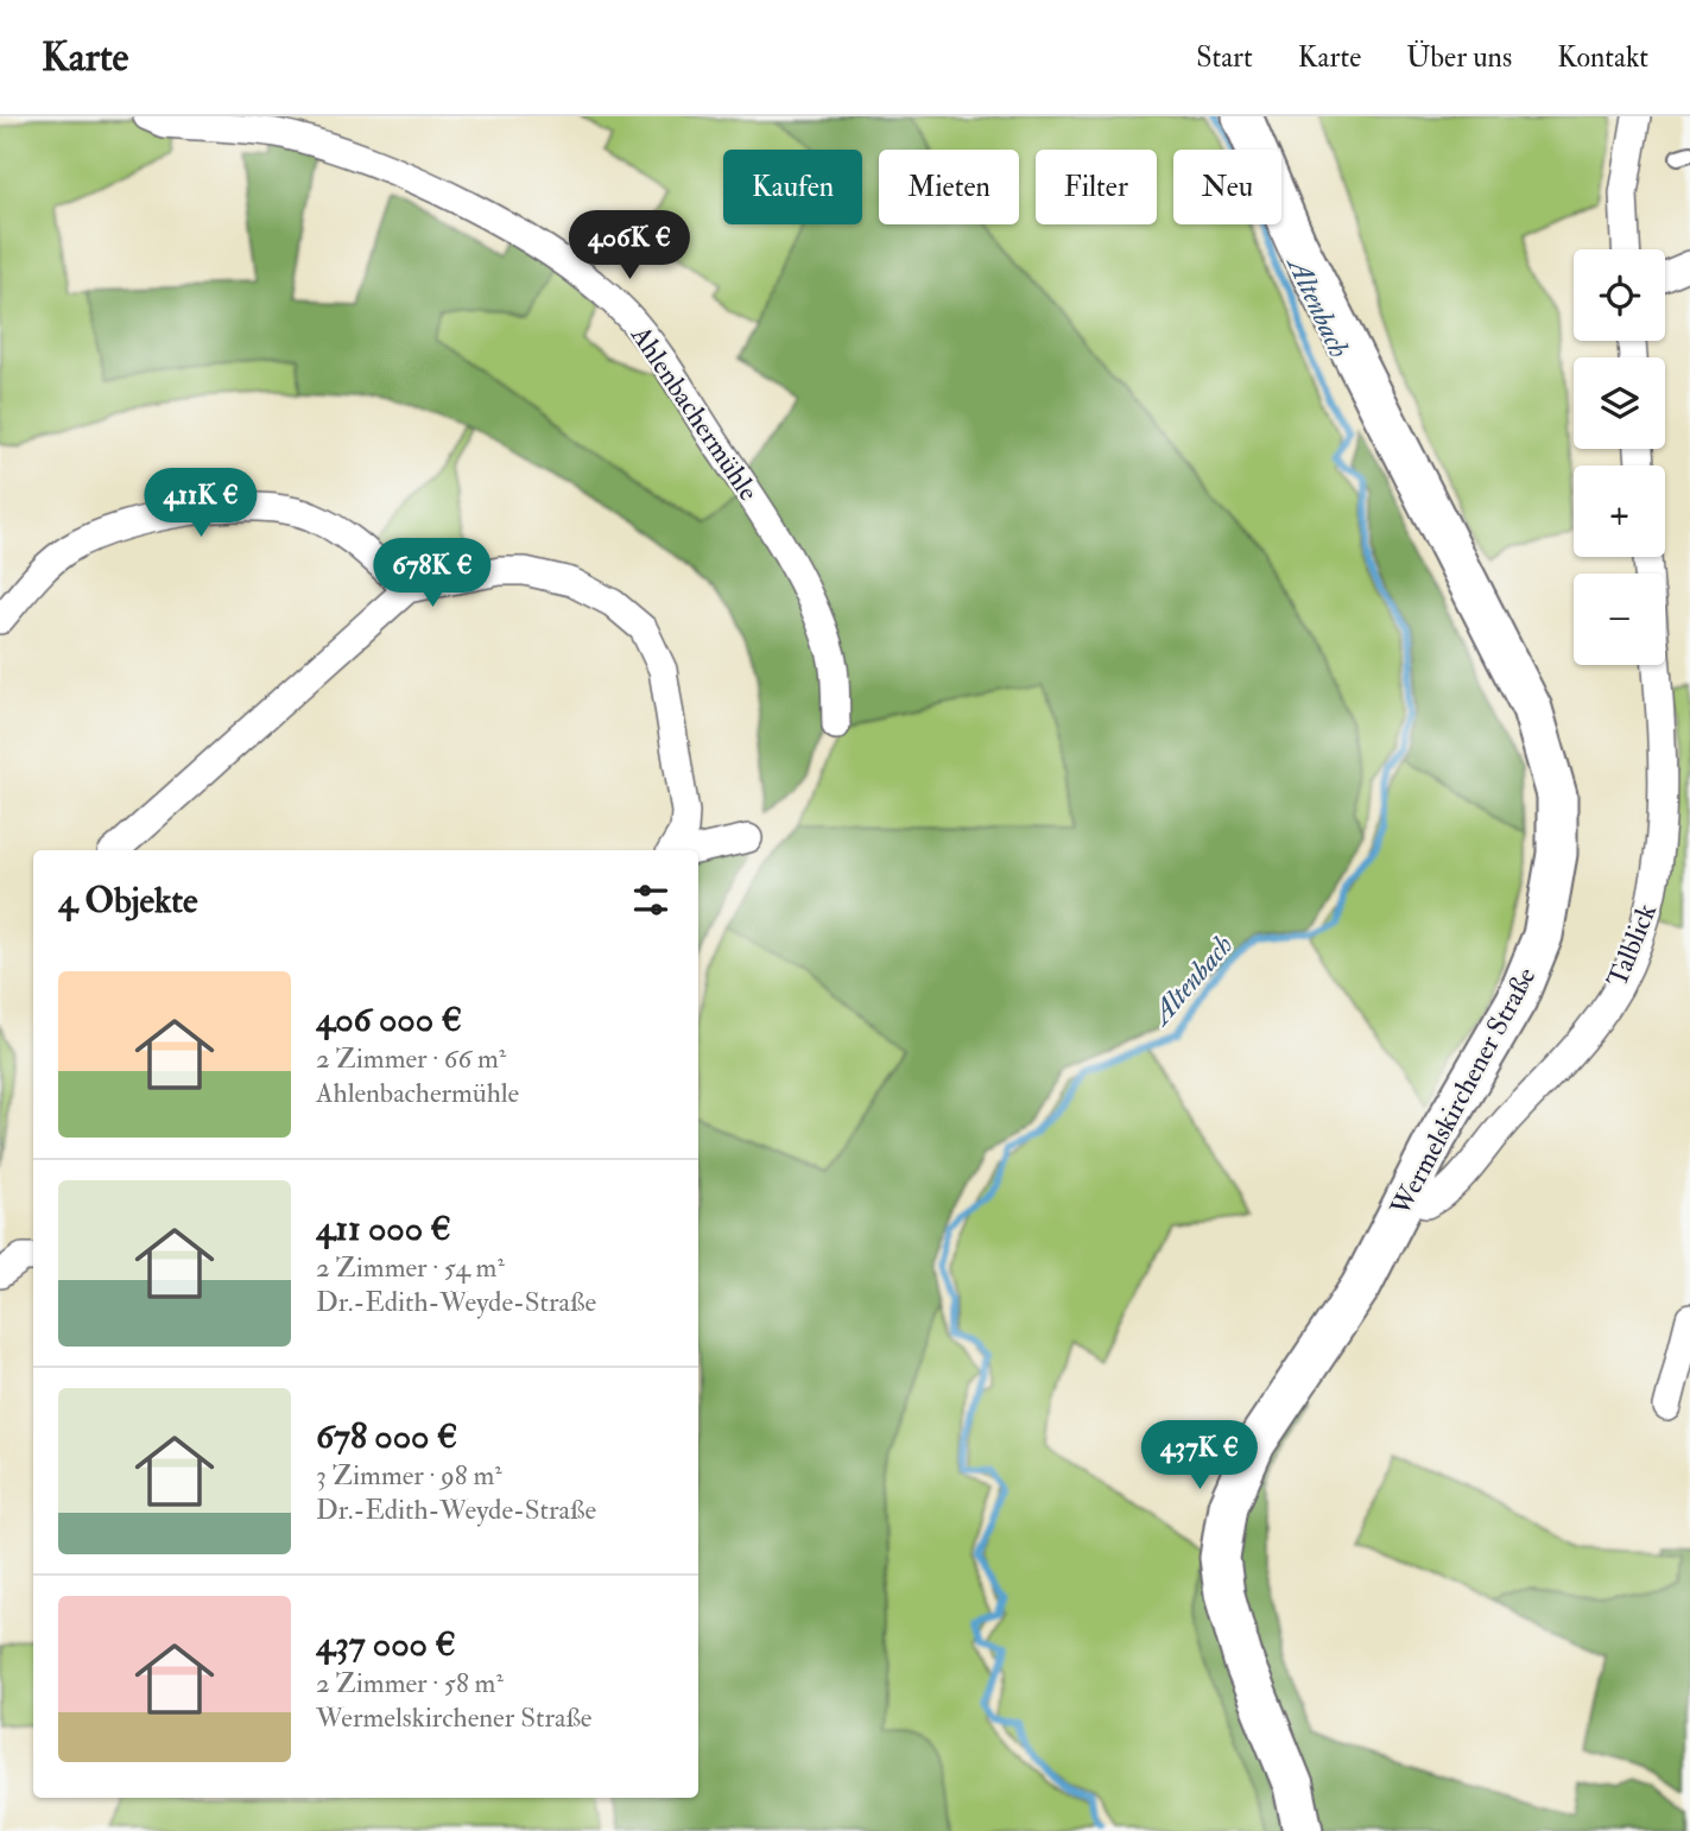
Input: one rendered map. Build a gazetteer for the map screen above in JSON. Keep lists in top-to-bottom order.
{
  "streets": {
    "street": ["Ahlenbachermühle", "Talblick", "Wermelskirchener Straße"]
  },
  "crossings": [
    ["Talblick", "Wermelskirchener Straße"]
  ],
  "water": ["Altenbach"],
  "page": {
    "header": "Karte",
    "nav": [
      "Start",
      "Karte",
      "Über uns",
      "Kontakt"
    ],
    "chip": [
      "Kaufen",
      "Mieten",
      "Filter",
      "Neu"
    ],
    "price": [
      "406K €",
      "411K €",
      "678K €",
      "437K €"
    ],
    "map_buttons": ["+", "−"],
    "heading": "4 Objekte",
    "list": [
      {
        "name": "406 000 €",
        "note": "2 Zimmer · 66 m² · Ahlenbachermühle"
      },
      {
        "name": "411 000 €",
        "note": "2 Zimmer · 54 m² · Dr.-Edith-Weyde-Straße"
      },
      {
        "name": "678 000 €",
        "note": "3 Zimmer · 98 m² · Dr.-Edith-Weyde-Straße"
      },
      {
        "name": "437 000 €",
        "note": "2 Zimmer · 58 m² · Wermelskirchener Straße"
      }
    ]
  }
}
